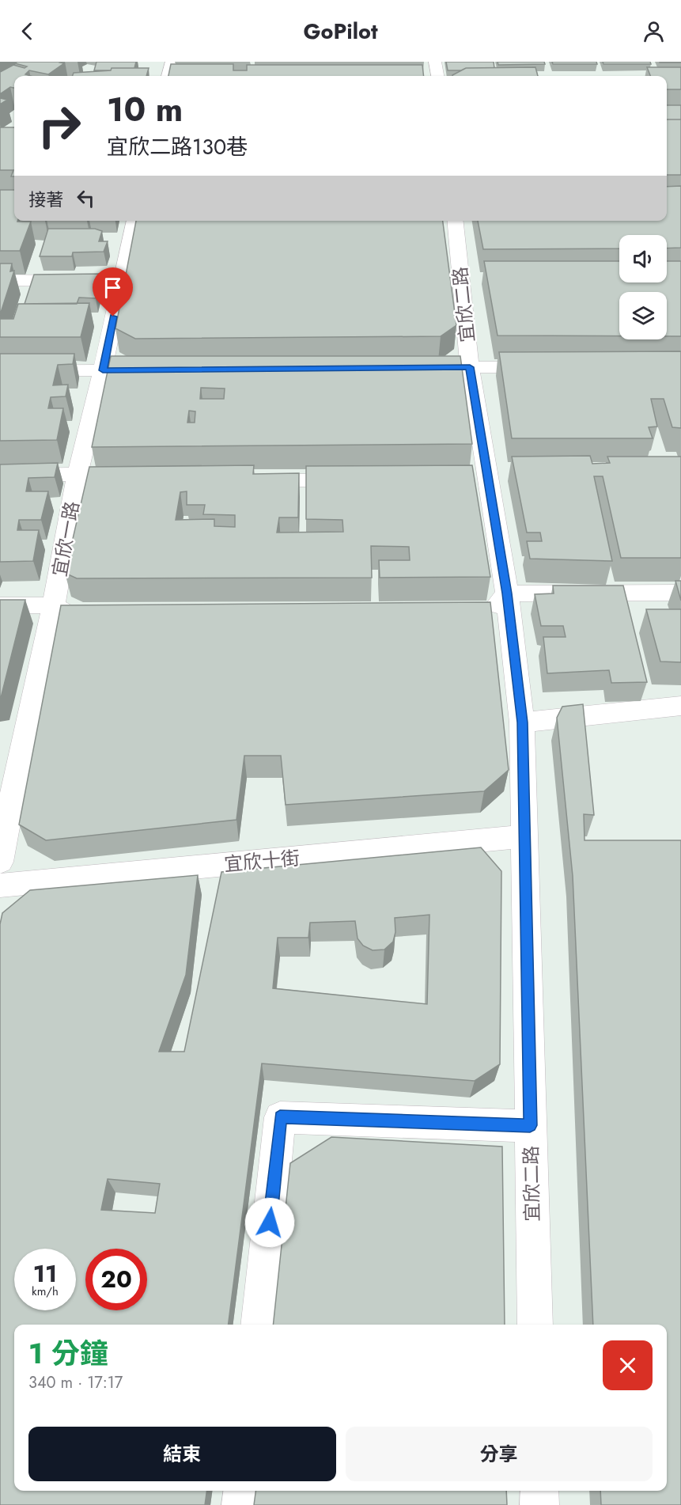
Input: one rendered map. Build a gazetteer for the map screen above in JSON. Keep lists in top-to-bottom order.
{
  "streets": {
    "street": ["宜欣二路", "宜欣一路", "宜欣十街"]
  },
  "crossings": [
    ["宜欣二路", "宜欣十街"]
  ],
  "page": {
    "header": "GoPilot",
    "turn": ["10 m", "宜欣二路130巷"],
    "then": "接著",
    "speed": "11 km/h",
    "limit": "20",
    "heading": ["1 分鐘", "340 m · 17:17"],
    "buttons": ["結束", "分享"]
  }
}
